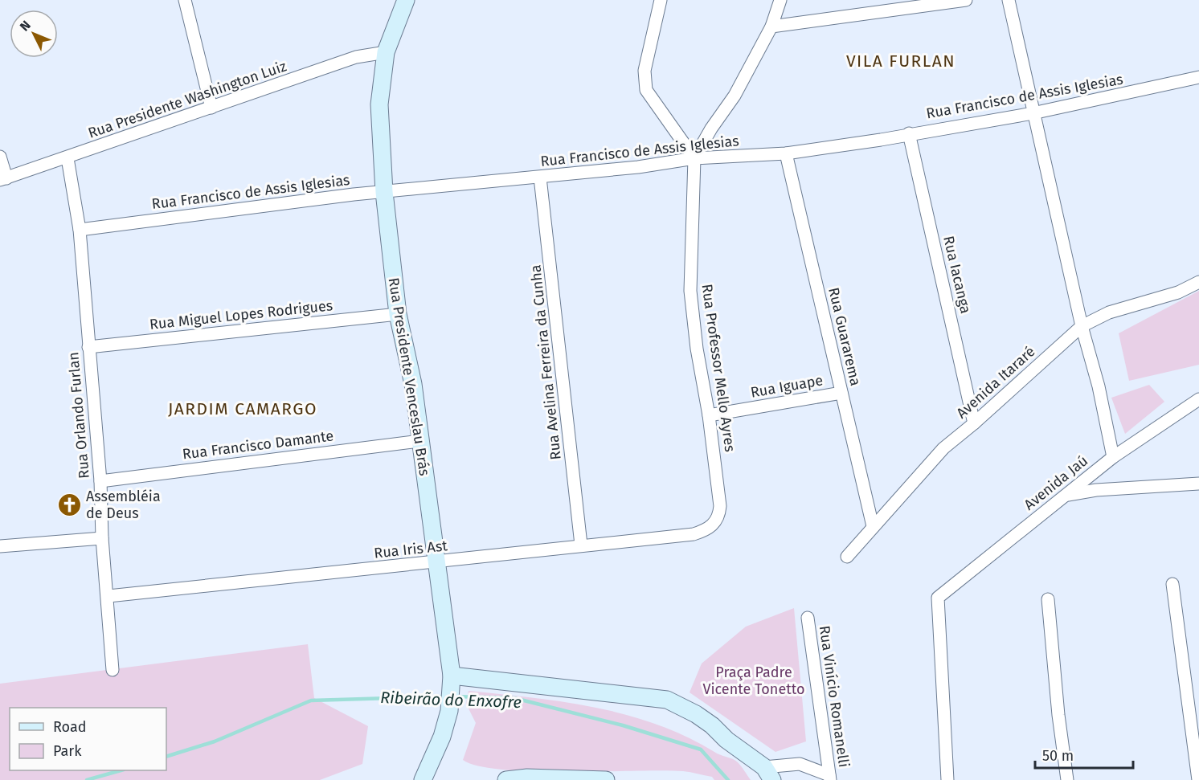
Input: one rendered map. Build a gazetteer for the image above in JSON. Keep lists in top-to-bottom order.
{
  "streets": {
    "street": [
      "Rua Francisco de Assis Iglesias",
      "Rua Presidente Washington Luiz",
      "Rua Iacanga",
      "Rua Miguel Lopes Rodrigues",
      "Rua Guararema",
      "Rua Avelina Ferreira da Cunha",
      "Rua Professor Mello Ayres",
      "Rua Presidente Venceslau Brás",
      "Avenida Itararé",
      "Rua Iguape",
      "Rua Orlando Furlan",
      "Rua Francisco Damante",
      "Avenida Jaú",
      "Rua Iris Ast",
      "Rua Vinício Romanelli"
    ]
  },
  "crossings": [
    ["Rua Francisco de Assis Iglesias", "Rua Iacanga"],
    ["Rua Francisco de Assis Iglesias", "Rua Guararema"],
    ["Rua Francisco de Assis Iglesias", "Rua Avelina Ferreira da Cunha"],
    ["Rua Francisco de Assis Iglesias", "Rua Professor Mello Ayres"],
    ["Rua Francisco de Assis Iglesias", "Rua Presidente Venceslau Brás"],
    ["Rua Francisco de Assis Iglesias", "Rua Orlando Furlan"],
    ["Rua Presidente Washington Luiz", "Rua Presidente Venceslau Brás"],
    ["Rua Presidente Washington Luiz", "Rua Orlando Furlan"],
    ["Rua Iacanga", "Avenida Itararé"],
    ["Rua Miguel Lopes Rodrigues", "Rua Presidente Venceslau Brás"],
    ["Rua Miguel Lopes Rodrigues", "Rua Orlando Furlan"],
    ["Rua Guararema", "Avenida Itararé"],
    ["Rua Guararema", "Rua Iguape"],
    ["Rua Avelina Ferreira da Cunha", "Rua Iris Ast"],
    ["Rua Professor Mello Ayres", "Rua Iguape"],
    ["Rua Professor Mello Ayres", "Rua Iris Ast"],
    ["Rua Presidente Venceslau Brás", "Rua Francisco Damante"],
    ["Rua Presidente Venceslau Brás", "Rua Iris Ast"],
    ["Rua Orlando Furlan", "Rua Francisco Damante"],
    ["Rua Orlando Furlan", "Rua Iris Ast"]
  ],
  "districts": ["VILA FURLAN", "JARDIM CAMARGO"],
  "water": ["Ribeirão do Enxofre"],
  "parks": ["Praça Padre Vicente Tonetto"],
  "places": {
    "church": ["Assembléia de Deus"]
  },
  "legend": ["Road", "Park"],
  "scale_bar": "50 m",
  "north": "top left"
}
